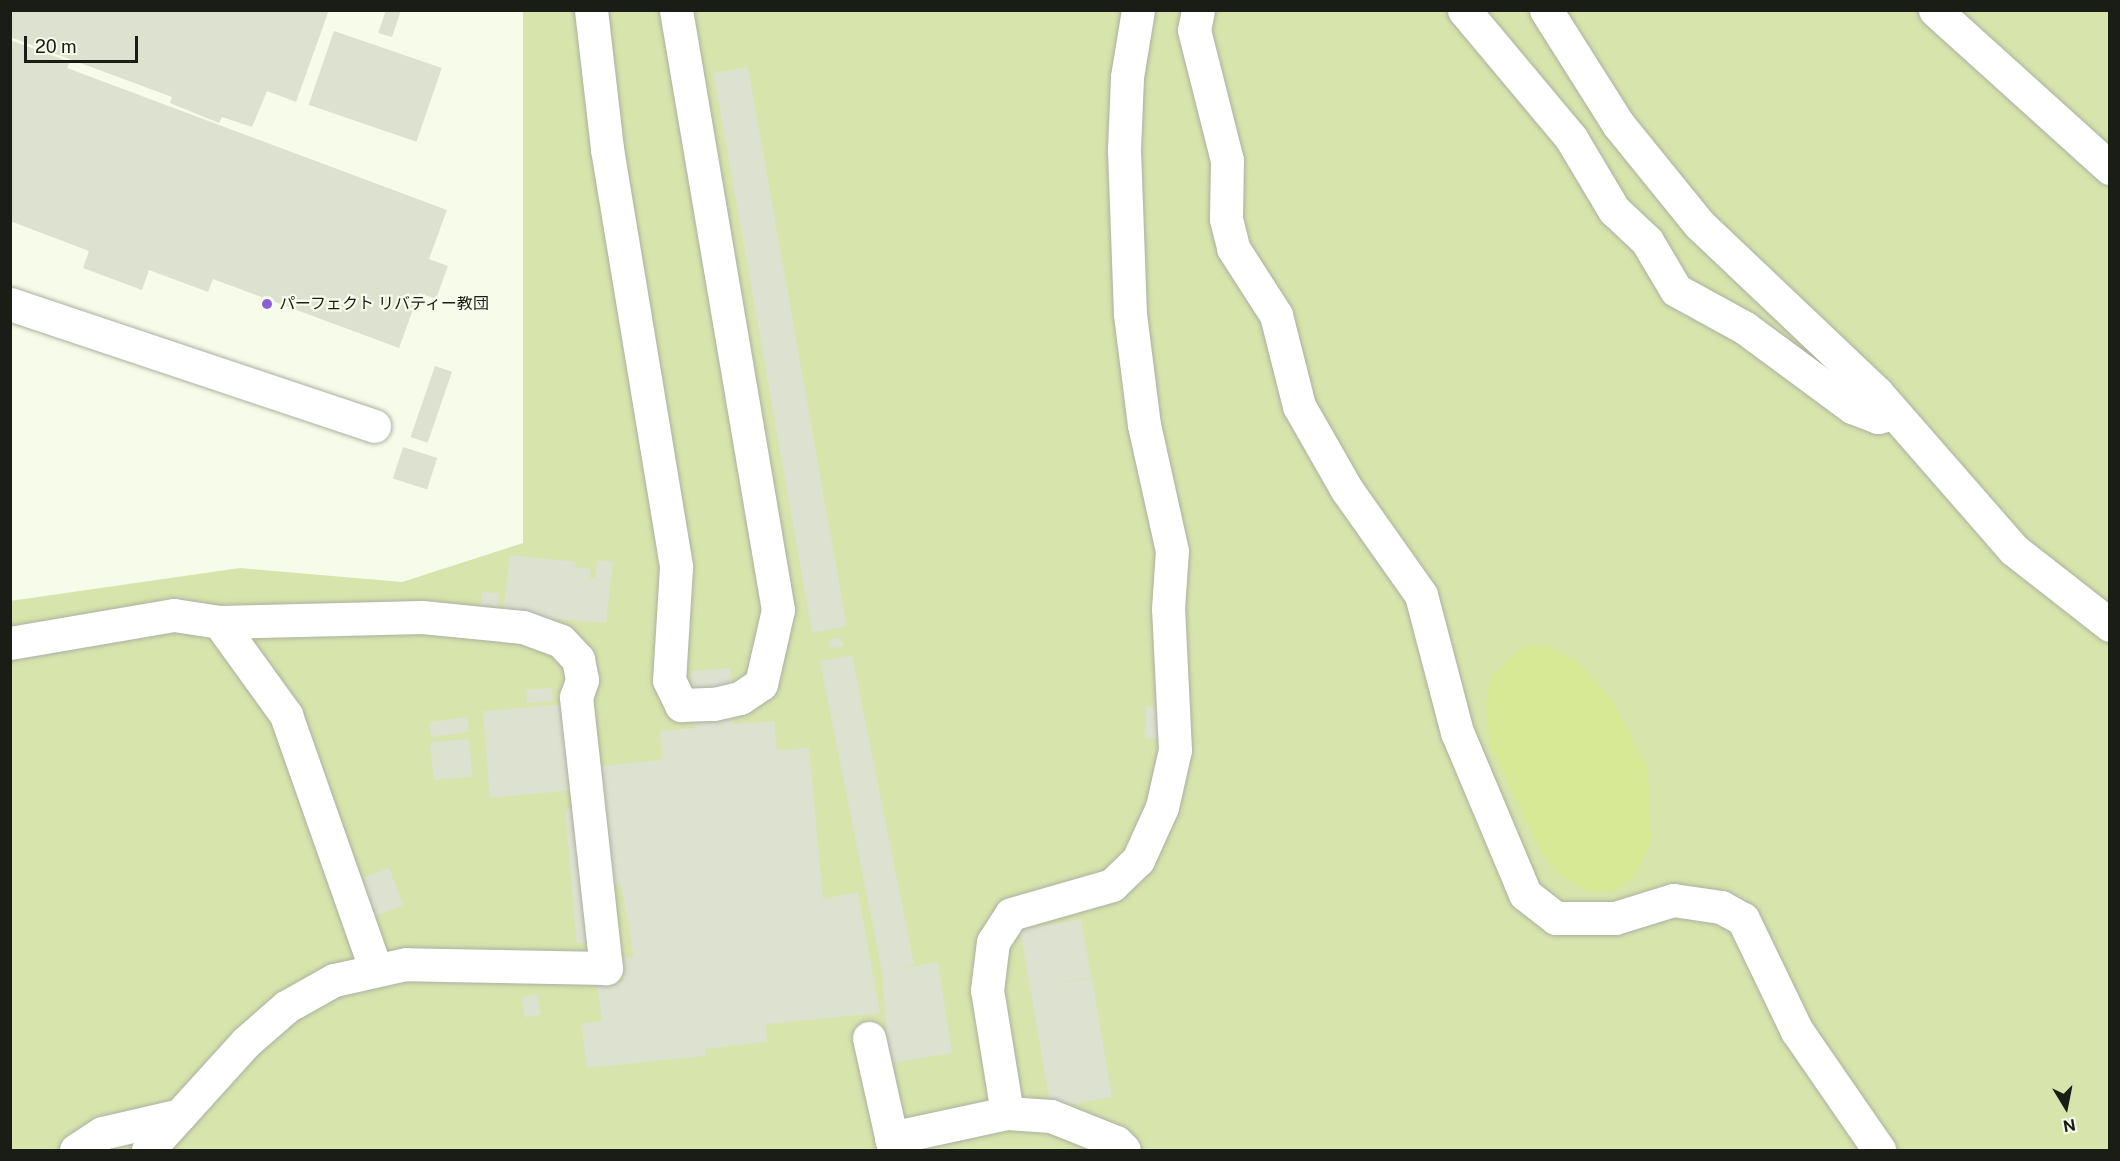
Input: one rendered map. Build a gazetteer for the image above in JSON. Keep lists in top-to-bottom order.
{
  "places": ["パーフェクト リバティー教団"],
  "scale_bar": "20 m",
  "north": "bottom"
}
